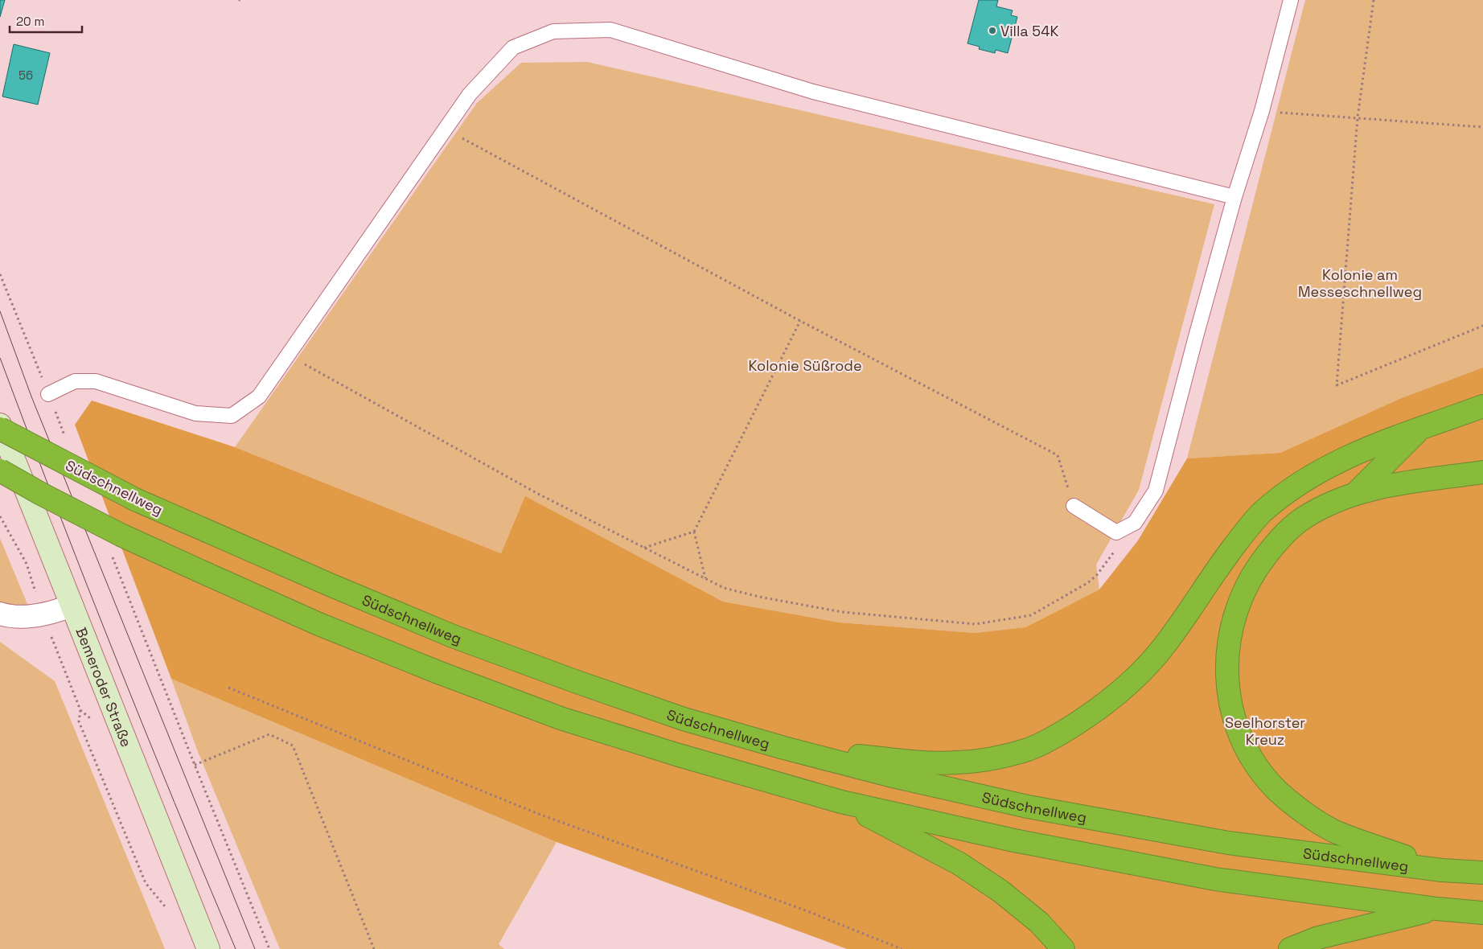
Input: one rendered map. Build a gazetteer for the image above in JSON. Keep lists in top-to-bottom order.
{
  "streets": {
    "highway": ["Südschnellweg"],
    "main road": ["Bemeroder Straße"]
  },
  "parks": ["Kolonie am Messeschnellweg", "Kolonie Süßrode", "Seelhorster Kreuz"],
  "places": ["Villa 54K"],
  "house_numbers": ["56"],
  "scale_bar": "20 m"
}
